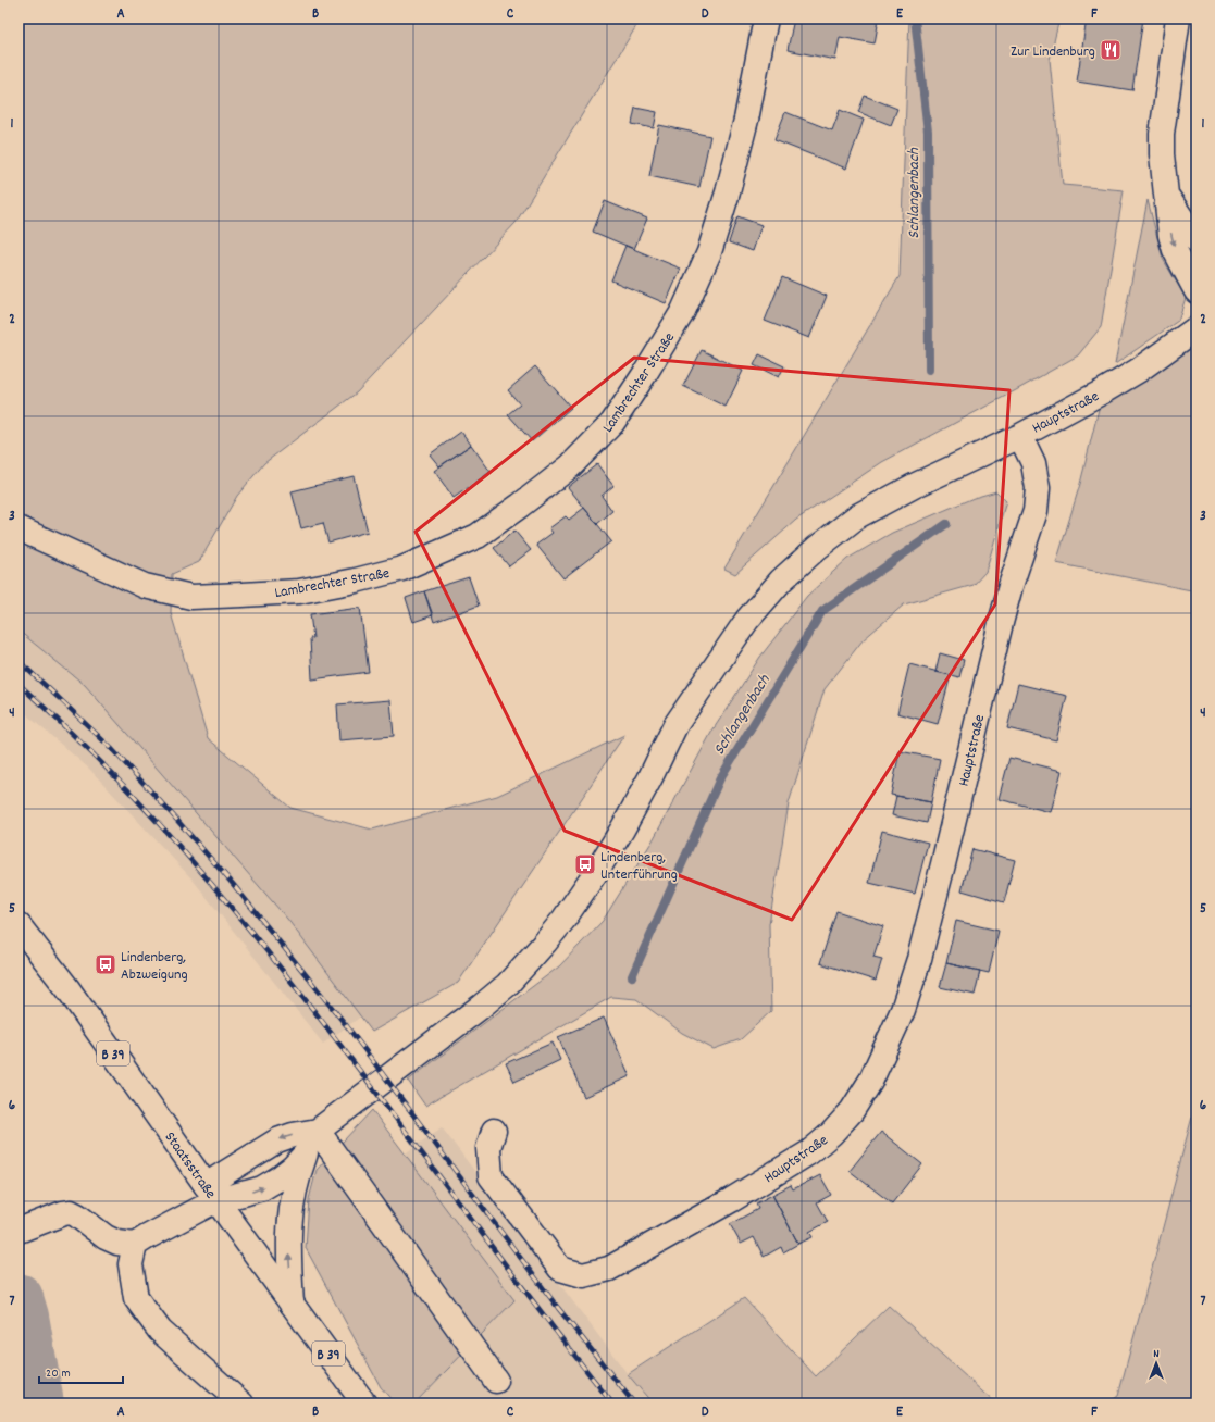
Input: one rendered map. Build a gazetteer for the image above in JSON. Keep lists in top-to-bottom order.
{
  "streets": {
    "street": [
      "Lambrechter Straße",
      "Hauptstraße",
      "B 39",
      "Staatsstraße"
    ]
  },
  "water": ["Schlangenbach"],
  "places": {
    "restaurant": ["Zur Lindenburg"],
    "bus stop": ["Lindenberg, Unterführung", "Lindenberg, Abzweigung"]
  },
  "scale_bar": "20 m",
  "north": "top",
  "grid": {
    "columns": [
      "A",
      "B",
      "C",
      "D",
      "E",
      "F"
    ],
    "rows": [
      "1",
      "2",
      "3",
      "4",
      "5",
      "6",
      "7"
    ]
  }
}
